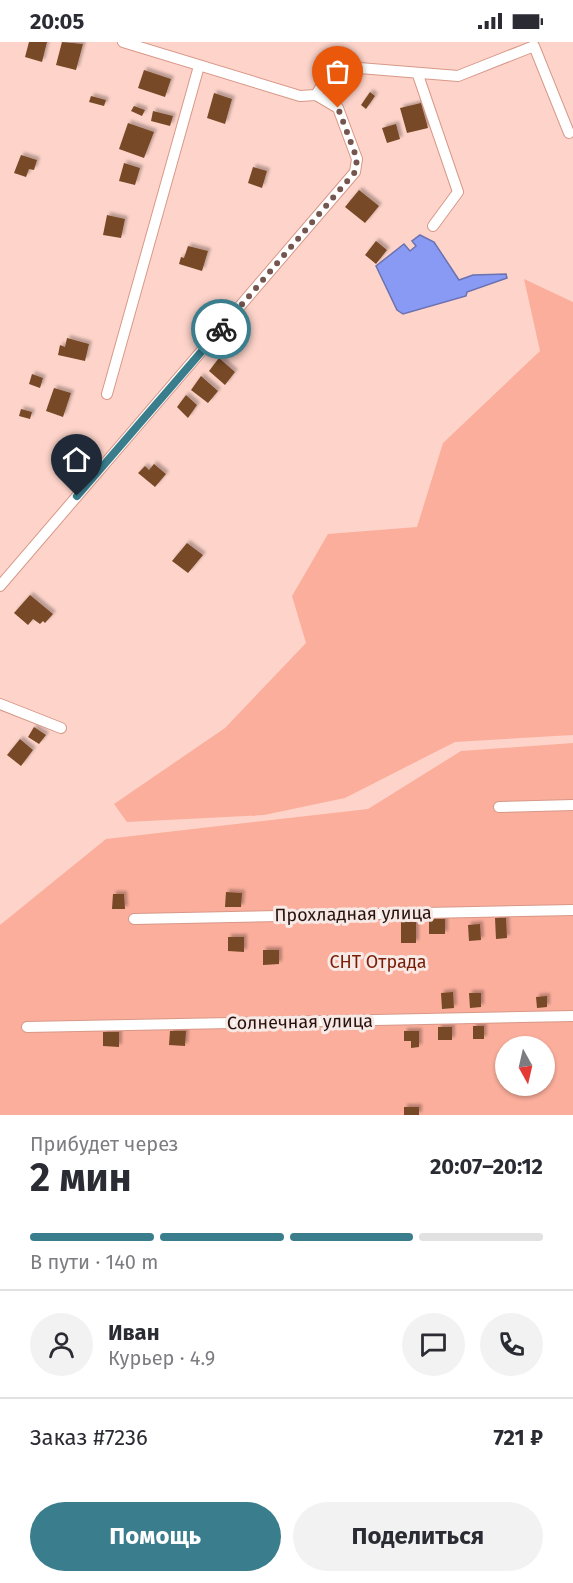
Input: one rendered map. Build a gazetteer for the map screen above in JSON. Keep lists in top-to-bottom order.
{
  "streets": {
    "street": ["Прохладная улица", "Солнечная улица"]
  },
  "parks": ["СНТ Отрада"],
  "north": "bottom",
  "page": {
    "status": "20:05",
    "heading": ["2 мин", "Прибудет через", "20:07–20:12"],
    "panel": [
      "Иван",
      "Курьер · 4.9",
      "Заказ #7236",
      "721 ₽"
    ],
    "bar": "В пути · 140 m",
    "buttons": ["Помощь", "Поделиться"]
  }
}
